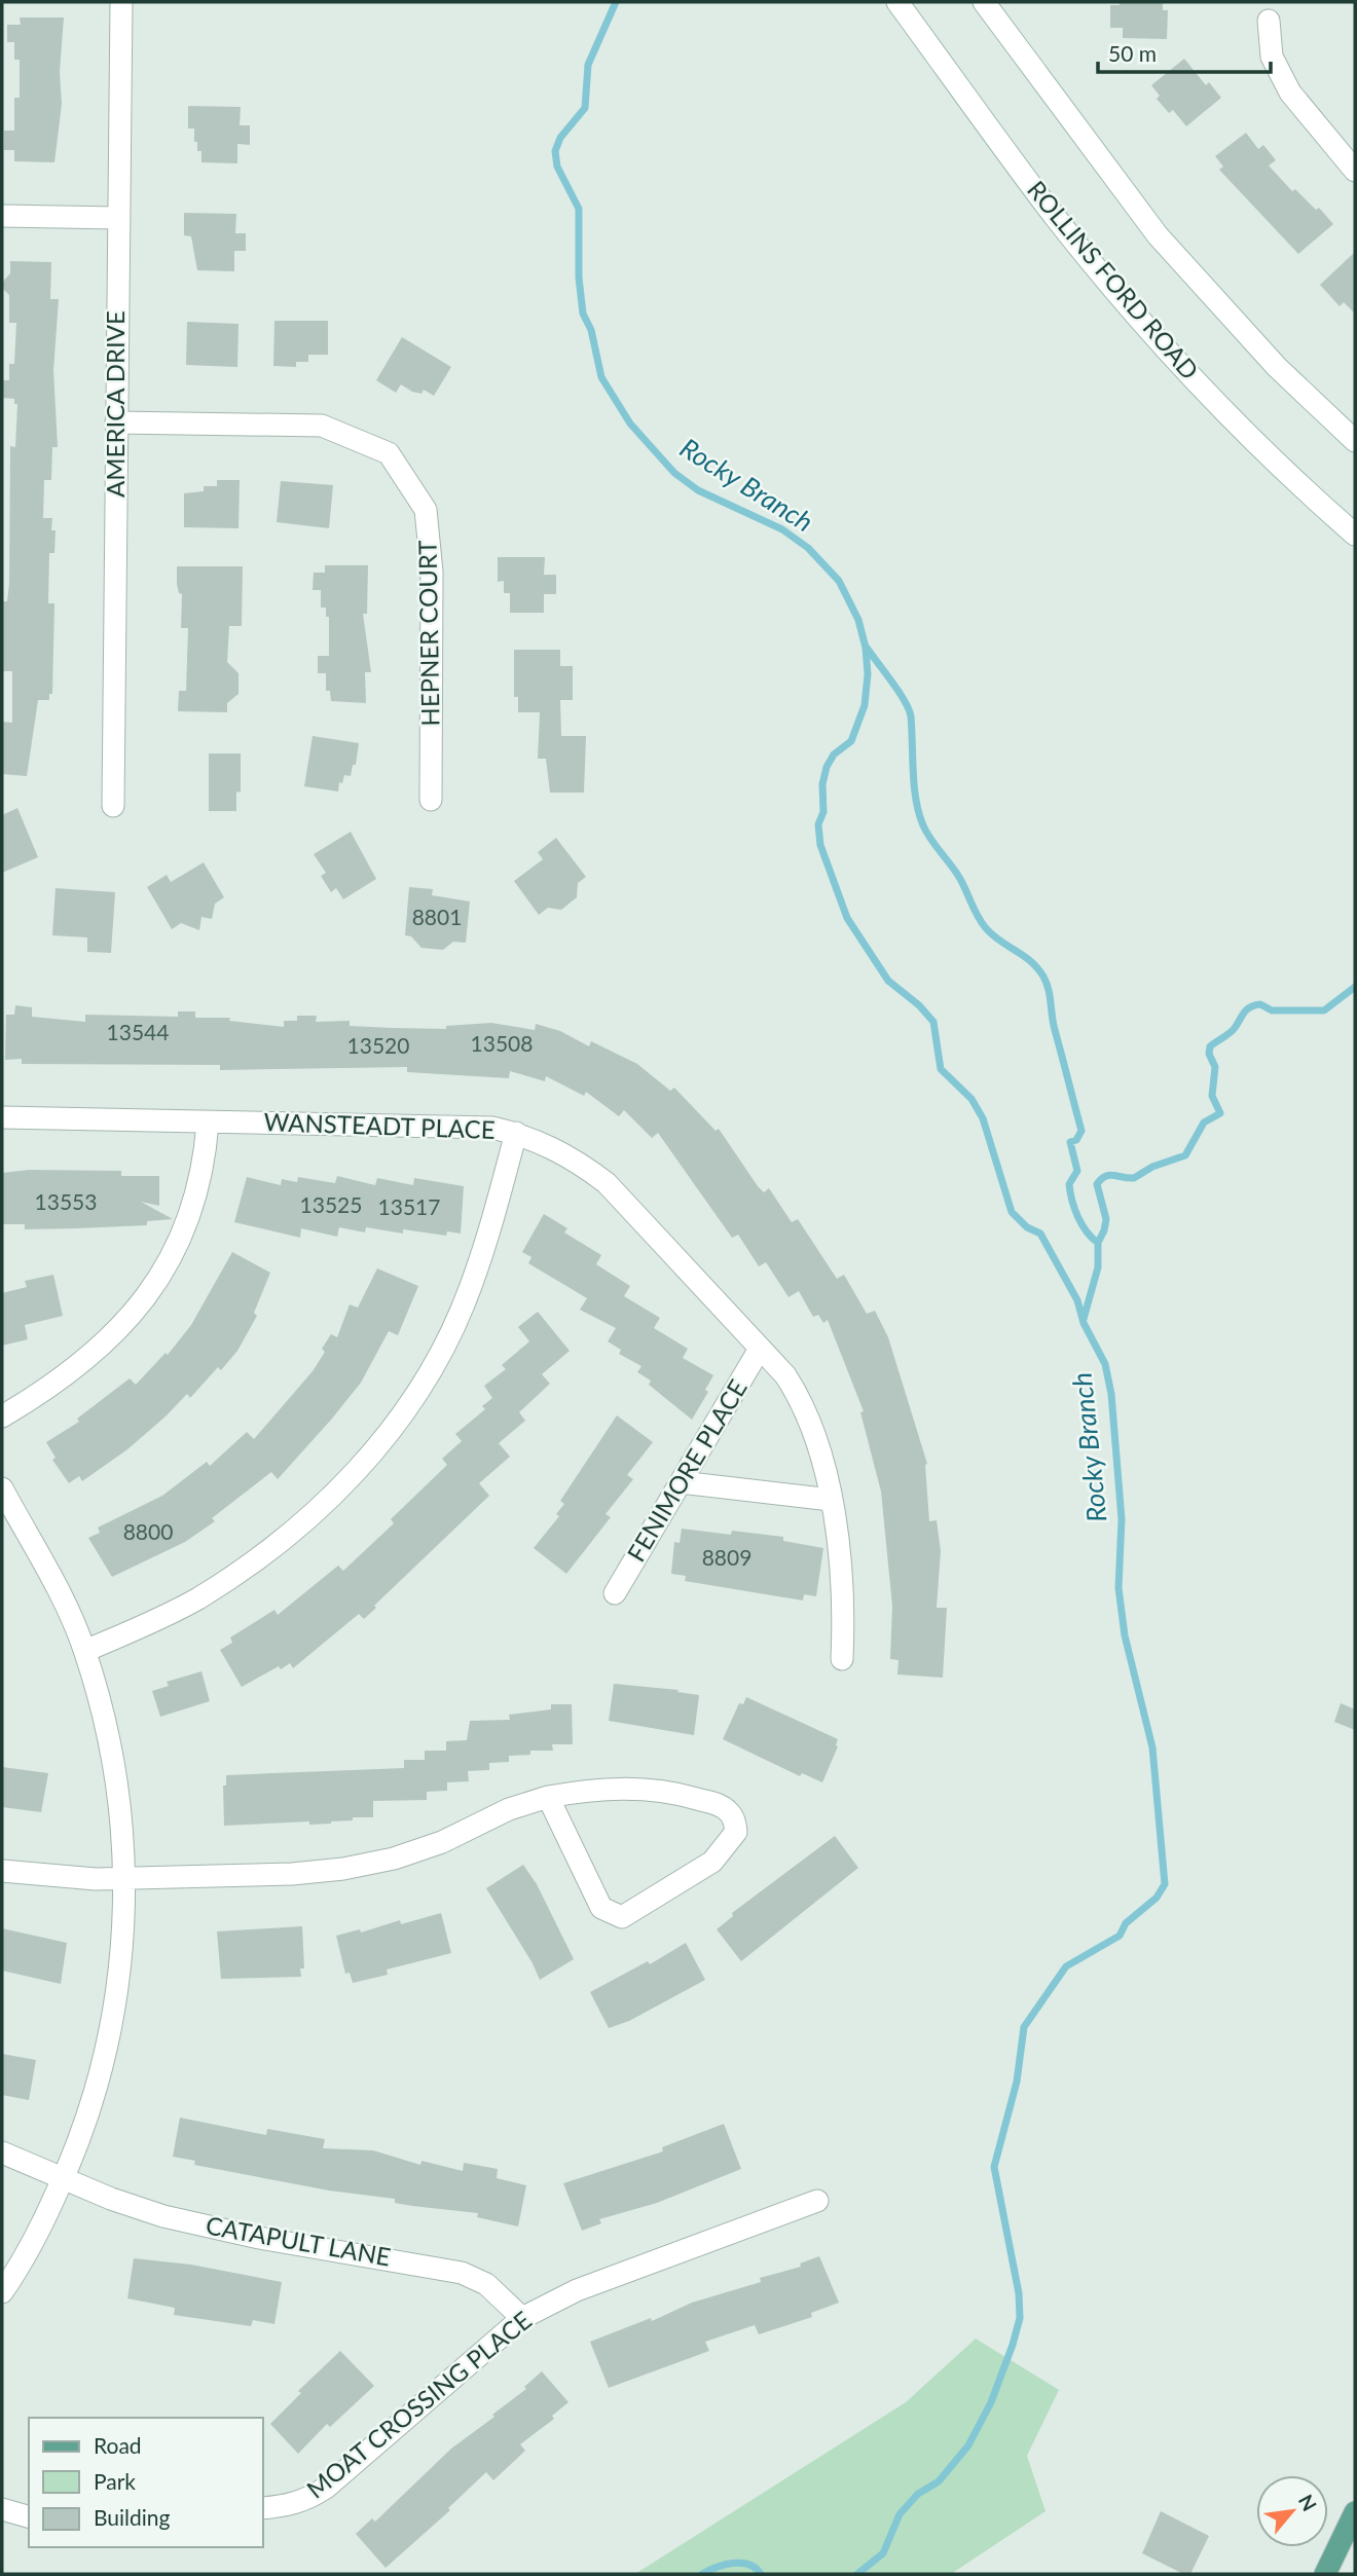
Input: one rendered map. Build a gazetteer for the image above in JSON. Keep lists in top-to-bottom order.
{
  "streets": {
    "street": [
      "ROLLINS FORD ROAD",
      "AMERICA DRIVE",
      "HEPNER COURT",
      "WANSTEADT PLACE",
      "FENIMORE PLACE",
      "CATAPULT LANE",
      "MOAT CROSSING PLACE"
    ]
  },
  "crossings": [
    ["AMERICA DRIVE", "HEPNER COURT"],
    ["WANSTEADT PLACE", "FENIMORE PLACE"],
    ["CATAPULT LANE", "MOAT CROSSING PLACE"]
  ],
  "water": ["Rocky Branch"],
  "house_numbers": [
    "8801",
    "13544",
    "13508",
    "13520",
    "13553",
    "13525",
    "13517",
    "8800",
    "8809"
  ],
  "legend": ["Road", "Park", "Building"],
  "scale_bar": "50 m",
  "north": "top right"
}
